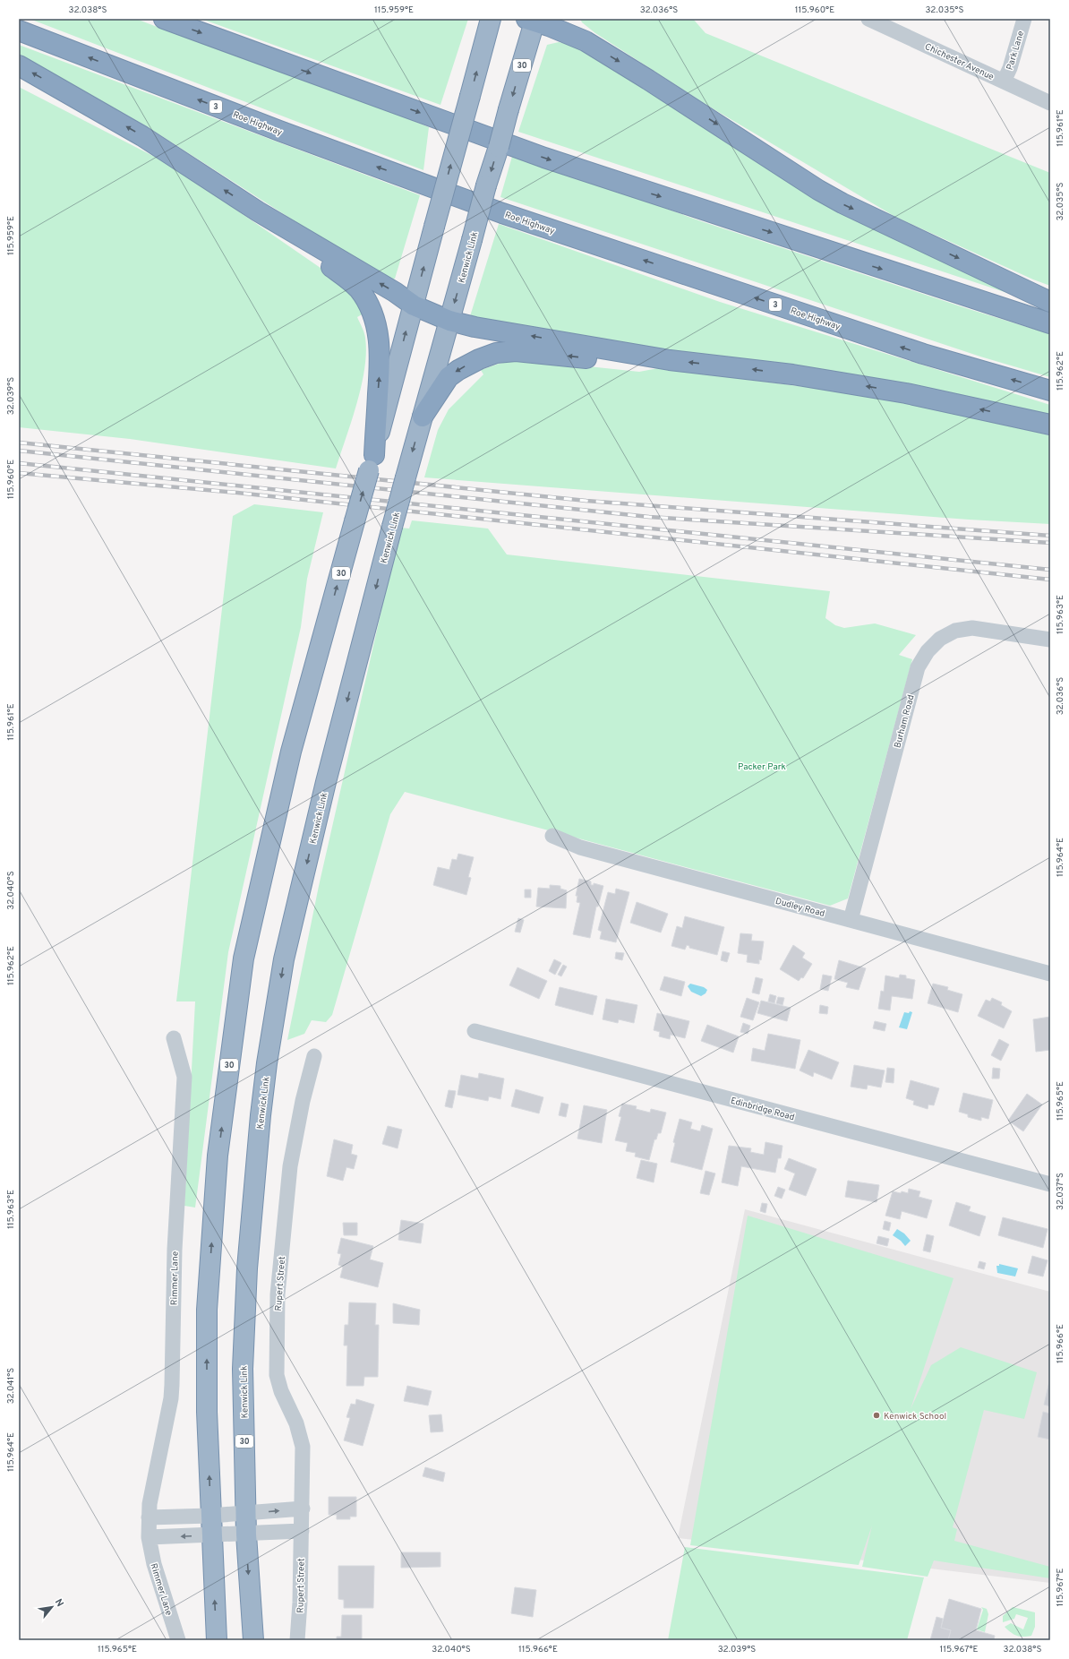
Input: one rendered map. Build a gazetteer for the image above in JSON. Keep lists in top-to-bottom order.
{
  "streets": {
    "highway": [
      "30",
      "3",
      "Roe Highway",
      "Kenwick Link"
    ],
    "street": [
      "Park Lane",
      "Chichester Avenue",
      "Burham Road",
      "Dudley Road",
      "Edinbridge Road",
      "Rimmer Lane",
      "Rupert Street"
    ]
  },
  "crossings": [
    ["Park Lane", "Chichester Avenue"],
    ["Burham Road", "Dudley Road"]
  ],
  "parks": ["Packer Park"],
  "places": ["Kenwick School"],
  "north": "top right",
  "coordinates": [
    "32.038°S",
    "115.959°E",
    "32.036°S",
    "115.960°E",
    "32.035°S",
    "115.961°E",
    "115.962°E",
    "32.039°S",
    "115.963°E",
    "115.964°E",
    "32.040°S",
    "115.965°E",
    "32.037°S",
    "115.966°E",
    "32.041°S",
    "115.967°E"
  ]
}
